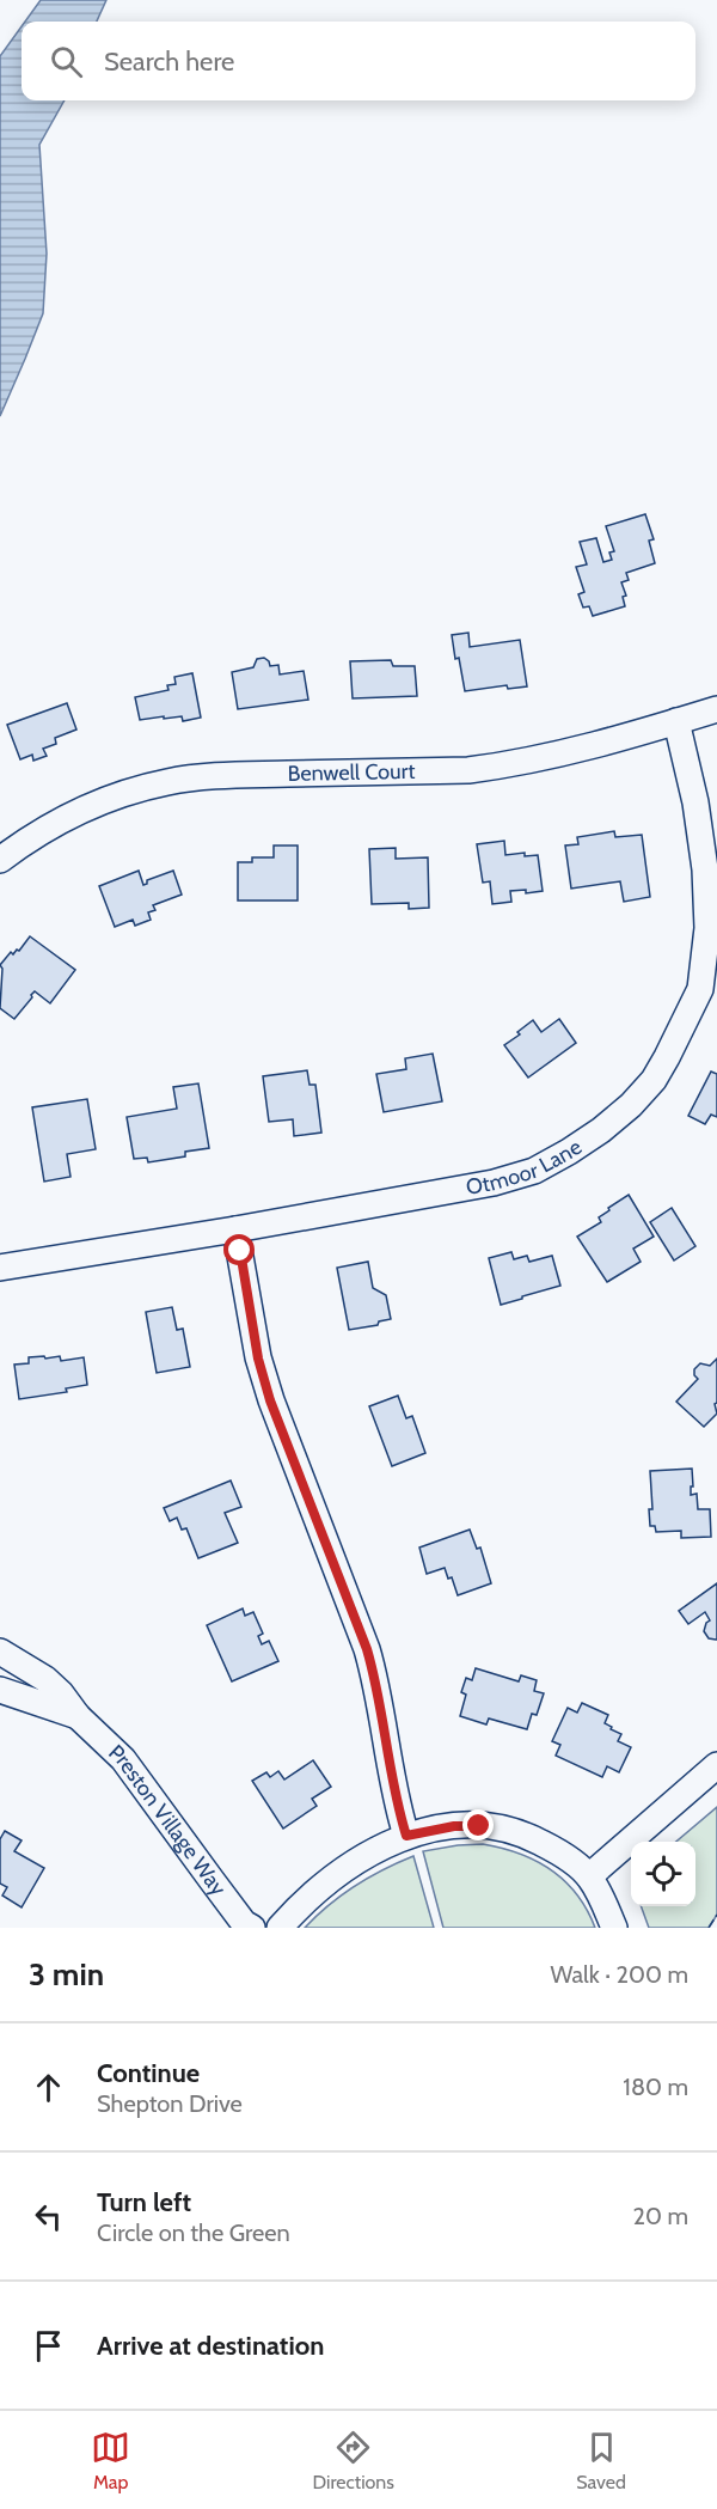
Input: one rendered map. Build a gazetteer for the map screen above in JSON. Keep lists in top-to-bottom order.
{
  "streets": {
    "street": ["Benwell Court", "Otmoor Lane", "Preston Village Way"]
  },
  "crossings": [
    ["Benwell Court", "Otmoor Lane"]
  ],
  "page": {
    "search": "Search here",
    "heading": ["3 min", "Walk · 200 m"],
    "list": [
      ["Continue", "Shepton Drive", "180 m"],
      ["Turn left", "Circle on the Green", "20 m"],
      "Arrive at destination"
    ],
    "nav": ["Map", "Directions", "Saved"]
  }
}
